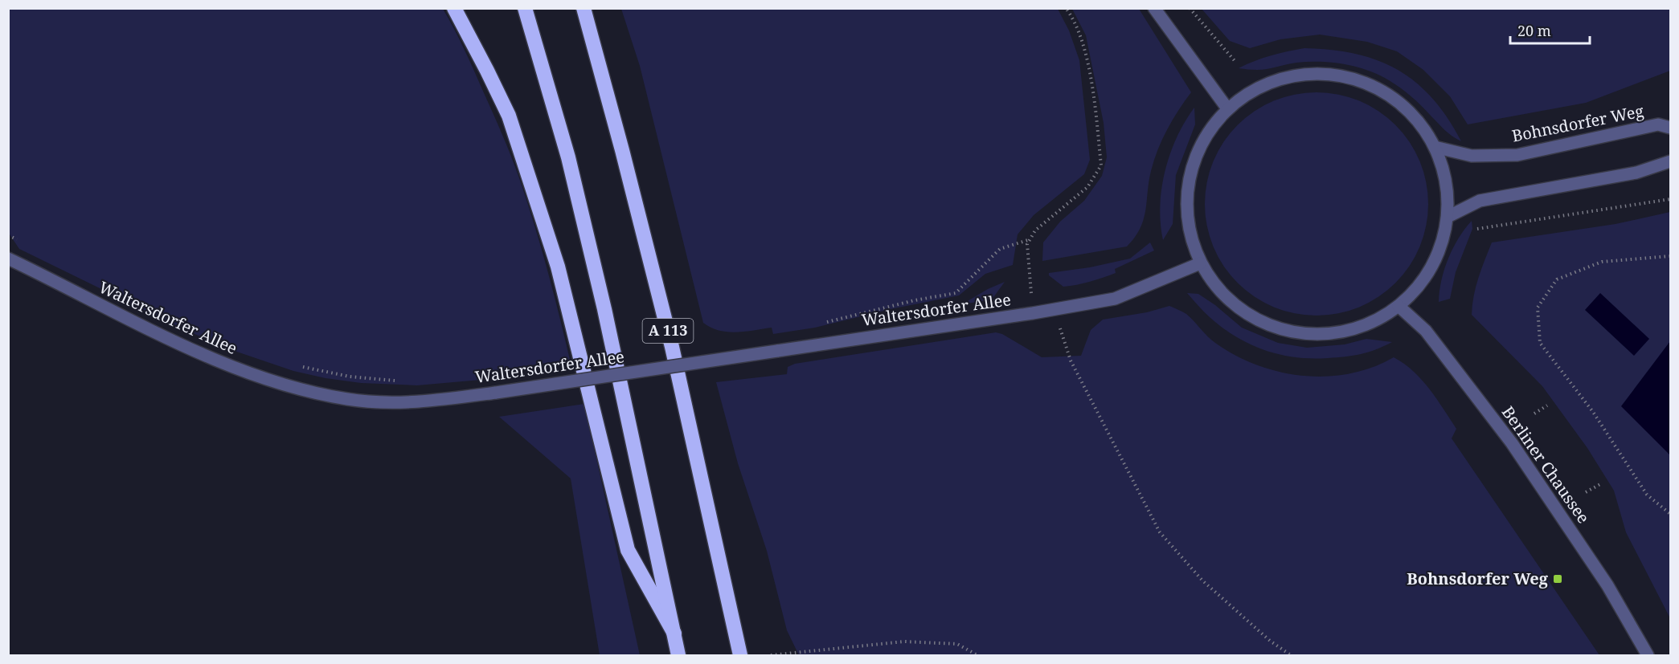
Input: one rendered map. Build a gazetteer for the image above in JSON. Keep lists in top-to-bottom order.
{
  "streets": {
    "highway": ["A 113"],
    "street": ["Bohnsdorfer Weg", "Waltersdorfer Allee", "Berliner Chaussee"]
  },
  "places": {
    "transit": ["Bohnsdorfer Weg"]
  },
  "scale_bar": "20 m"
}
